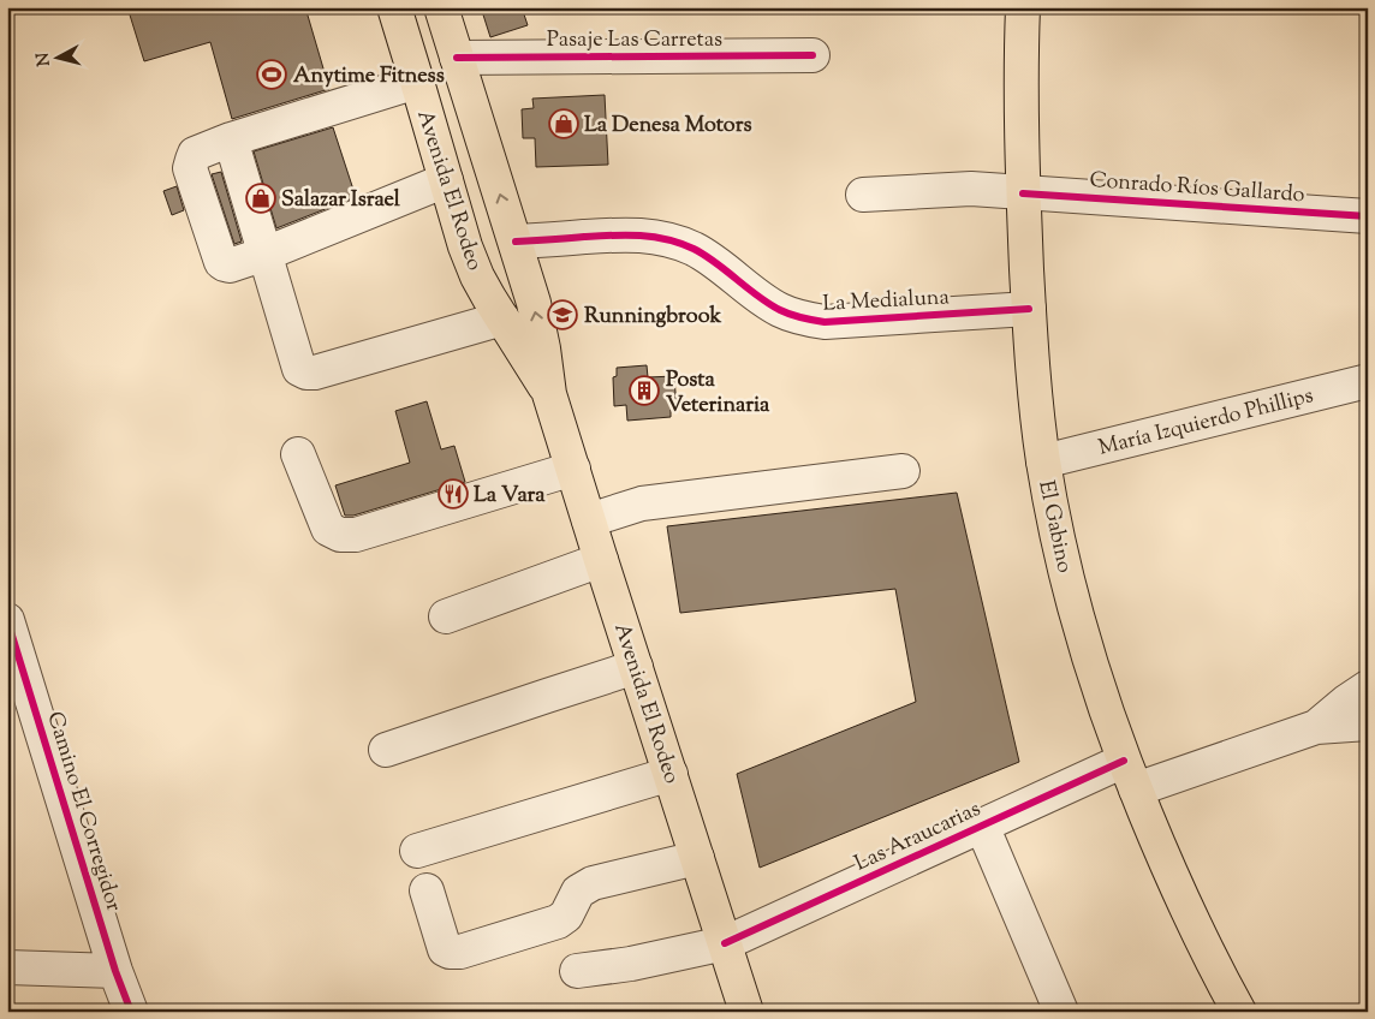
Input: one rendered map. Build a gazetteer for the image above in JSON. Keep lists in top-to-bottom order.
{
  "streets": {
    "main road": ["Avenida El Rodeo", "El Gabino"],
    "street": [
      "Pasaje Las Carretas",
      "Conrado Ríos Gallardo",
      "La Medialuna",
      "María Izquierdo Phillips",
      "Camino El Corregidor",
      "Las Araucarias"
    ]
  },
  "crossings": [
    ["Pasaje Las Carretas", "Avenida El Rodeo"],
    ["Conrado Ríos Gallardo", "El Gabino"],
    ["Avenida El Rodeo", "La Medialuna"],
    ["Avenida El Rodeo", "Las Araucarias"],
    ["La Medialuna", "El Gabino"],
    ["María Izquierdo Phillips", "El Gabino"],
    ["El Gabino", "Las Araucarias"]
  ],
  "places": {
    "sports": ["Anytime Fitness"],
    "shop": ["La Denesa Motors", "Salazar Israel"],
    "school or university": ["Runningbrook"],
    "building": ["Posta Veterinaria"],
    "restaurant": ["La Vara"]
  },
  "north": "left"
}
